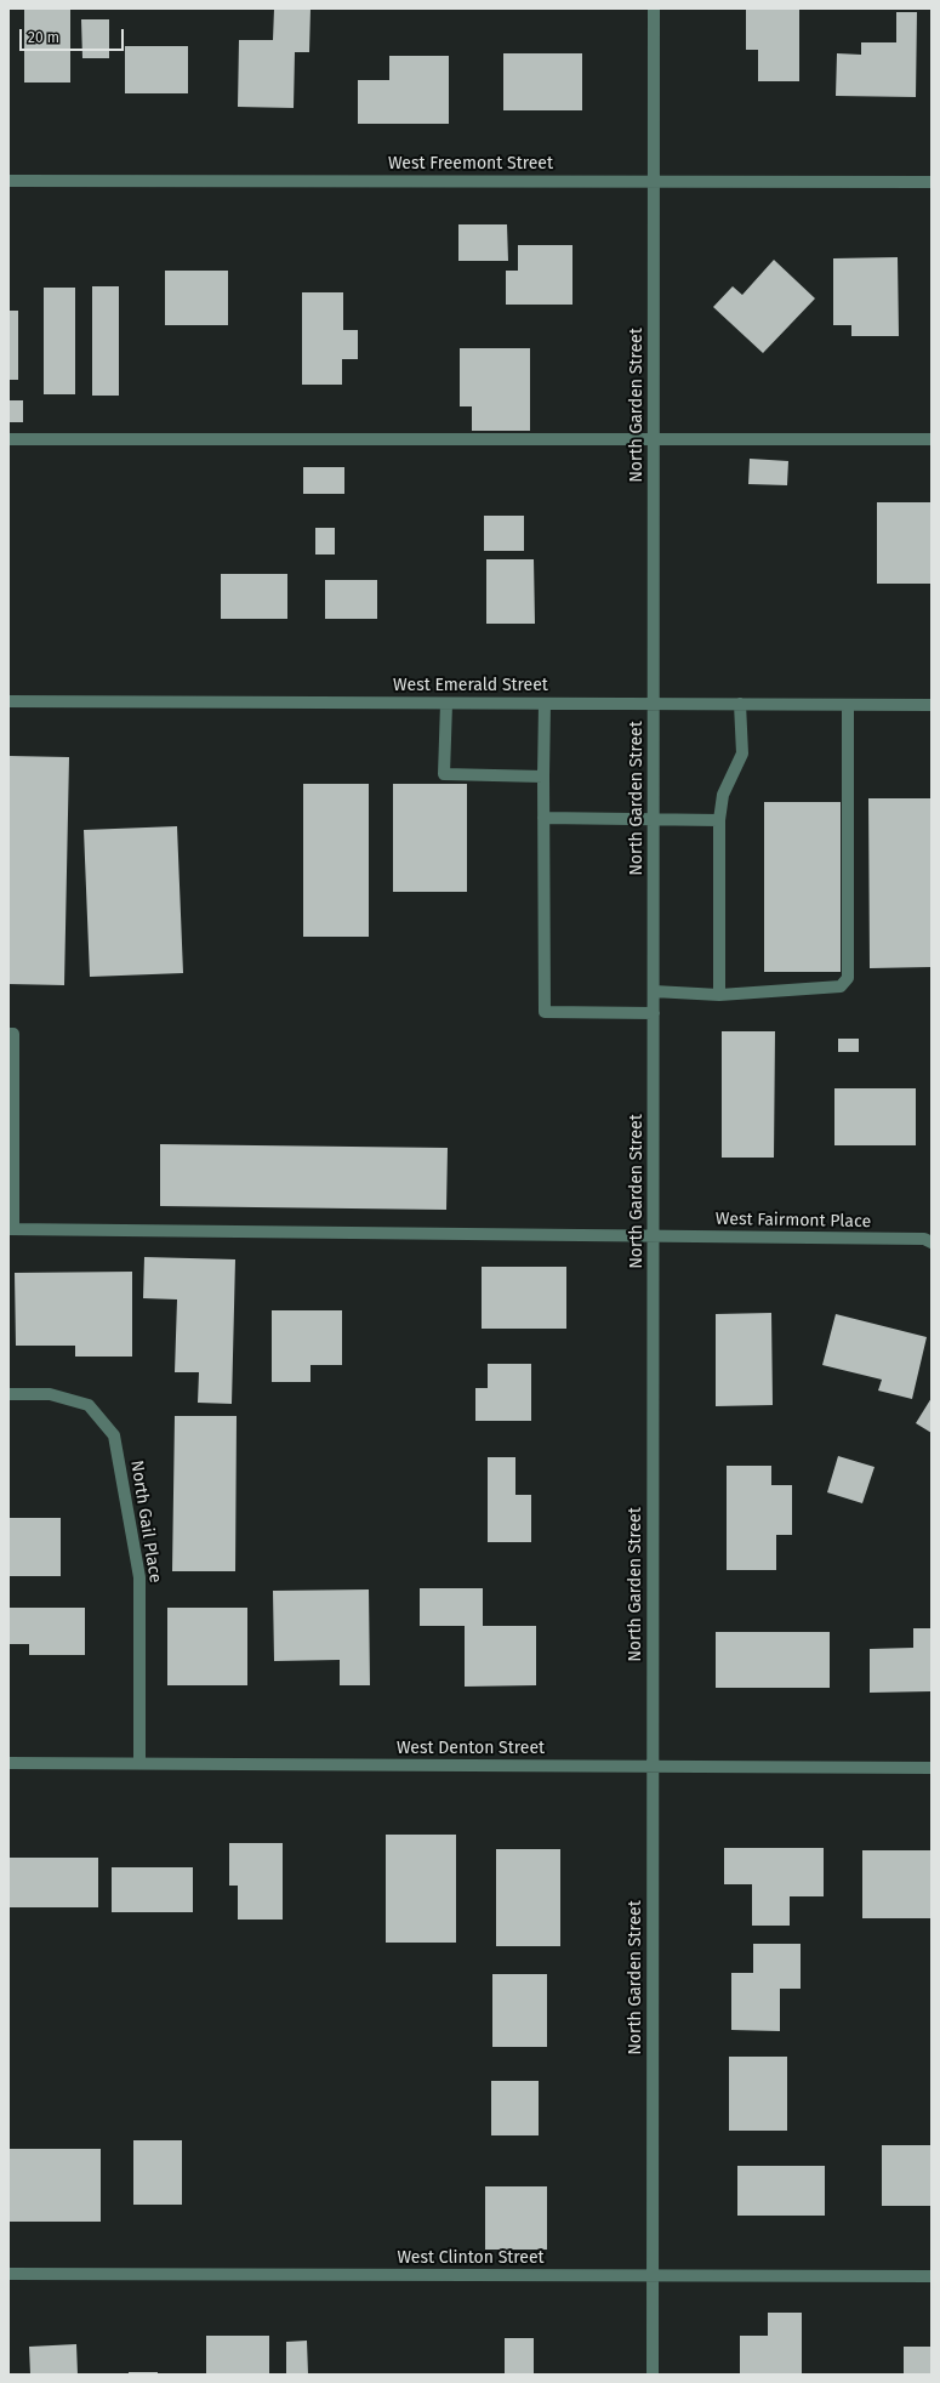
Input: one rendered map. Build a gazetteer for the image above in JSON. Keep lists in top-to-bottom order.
{
  "streets": {
    "street": [
      "West Freemont Street",
      "North Garden Street",
      "West Emerald Street",
      "West Fairmont Place",
      "North Gail Place",
      "West Denton Street",
      "West Clinton Street"
    ]
  },
  "crossings": [
    ["West Freemont Street", "North Garden Street"],
    ["North Garden Street", "West Emerald Street"],
    ["North Garden Street", "West Fairmont Place"],
    ["North Garden Street", "West Denton Street"],
    ["North Garden Street", "West Clinton Street"],
    ["North Gail Place", "West Denton Street"]
  ],
  "scale_bar": "20 m"
}
